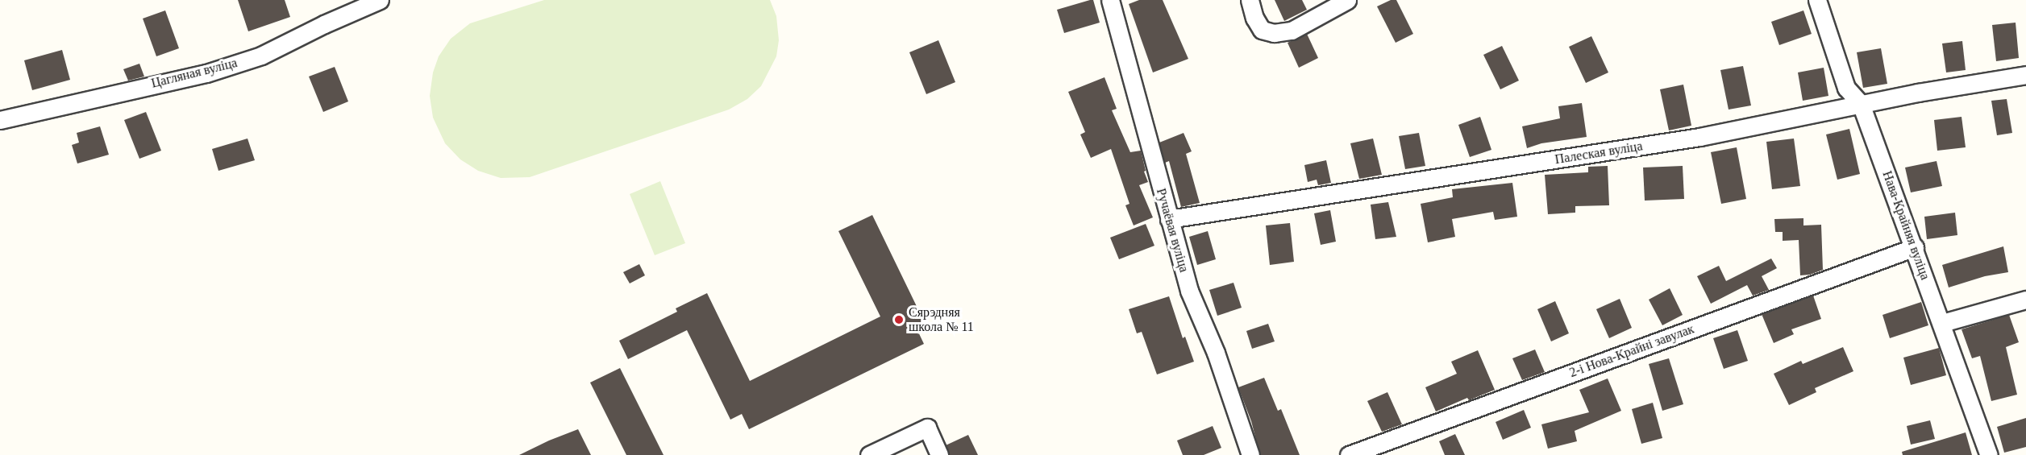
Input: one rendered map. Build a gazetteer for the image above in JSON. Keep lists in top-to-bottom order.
{
  "streets": {
    "street": [
      "Цагляная вуліца",
      "Палеская вуліца",
      "Нава-Крайняя вуліца",
      "Ручаёвая вуліца",
      "2-і Нова-Крайні завулак"
    ]
  },
  "crossings": [
    ["Палеская вуліца", "Нава-Крайняя вуліца"],
    ["Палеская вуліца", "Ручаёвая вуліца"],
    ["Нава-Крайняя вуліца", "2-і Нова-Крайні завулак"]
  ],
  "places": ["Сярэдняя школа № 11"]
}
